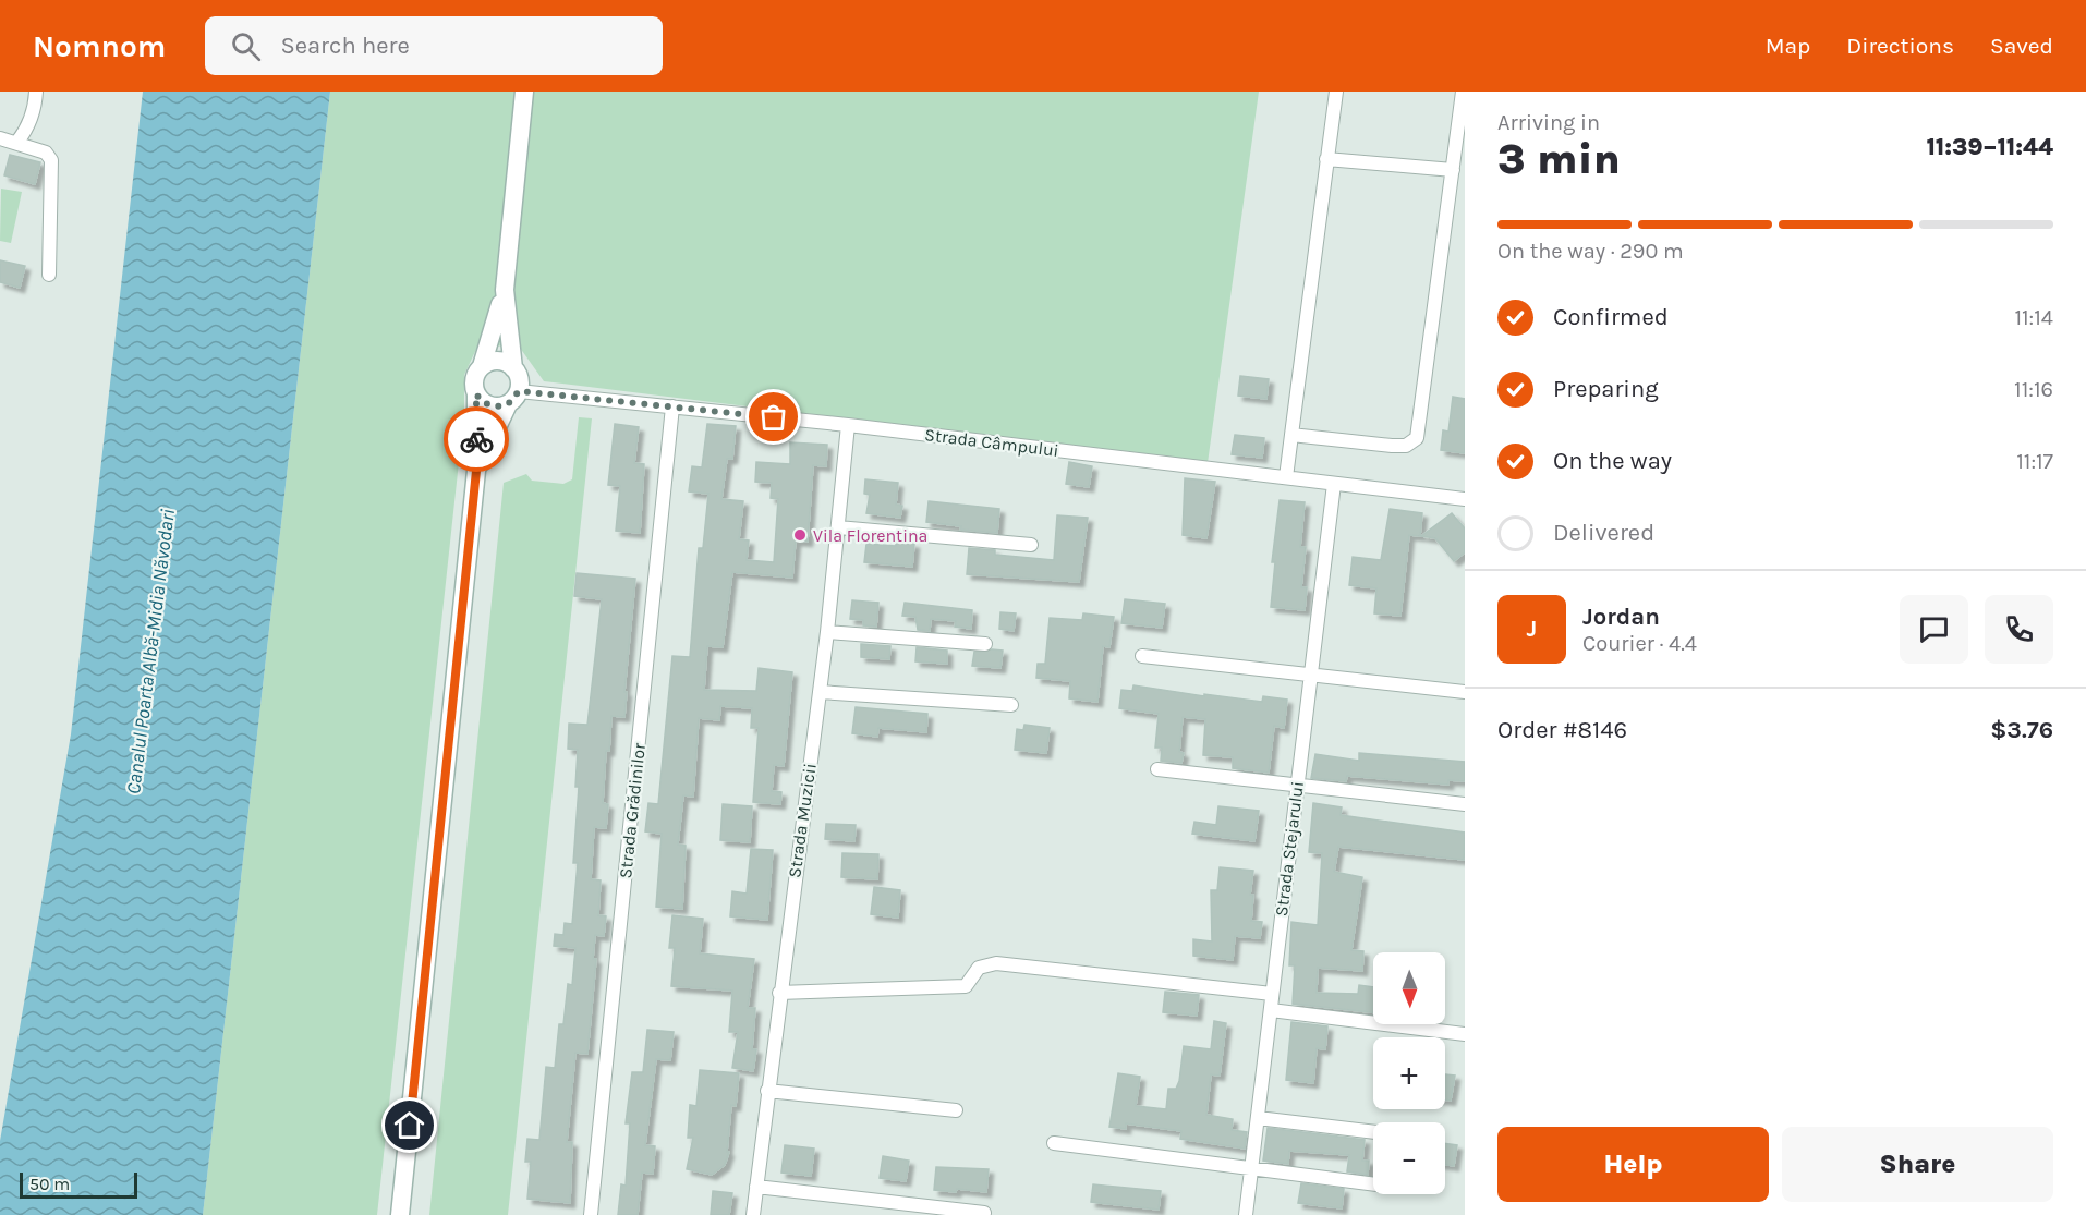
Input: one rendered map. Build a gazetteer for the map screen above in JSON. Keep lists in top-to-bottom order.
{
  "streets": {
    "street": [
      "Strada Câmpului",
      "Strada Grădinilor",
      "Strada Muzicii",
      "Strada Stejarului"
    ]
  },
  "crossings": [
    ["Strada Câmpului", "Strada Grădinilor"],
    ["Strada Câmpului", "Strada Muzicii"],
    ["Strada Câmpului", "Strada Stejarului"]
  ],
  "water": ["Canalul Poarta Albă-Midia Năvodari"],
  "places": ["Vila Florentina"],
  "scale_bar": "50 m",
  "north": "bottom",
  "page": {
    "header": "Nomnom",
    "search": "Search here",
    "nav": ["Map", "Directions", "Saved"],
    "heading": ["3 min", "Arriving in", "11:39–11:44"],
    "panel": [
      "Jordan",
      "Courier · 4.4",
      "Order #8146",
      "$3.76"
    ],
    "bar": "On the way · 290 m",
    "list": [
      ["Confirmed", "11:14"],
      ["Preparing", "11:16"],
      ["On the way", "11:17"],
      "Delivered"
    ],
    "round": "J",
    "map_buttons": ["+", "−"],
    "buttons": ["Help", "Share"],
    "scale": "50 m"
  }
}
